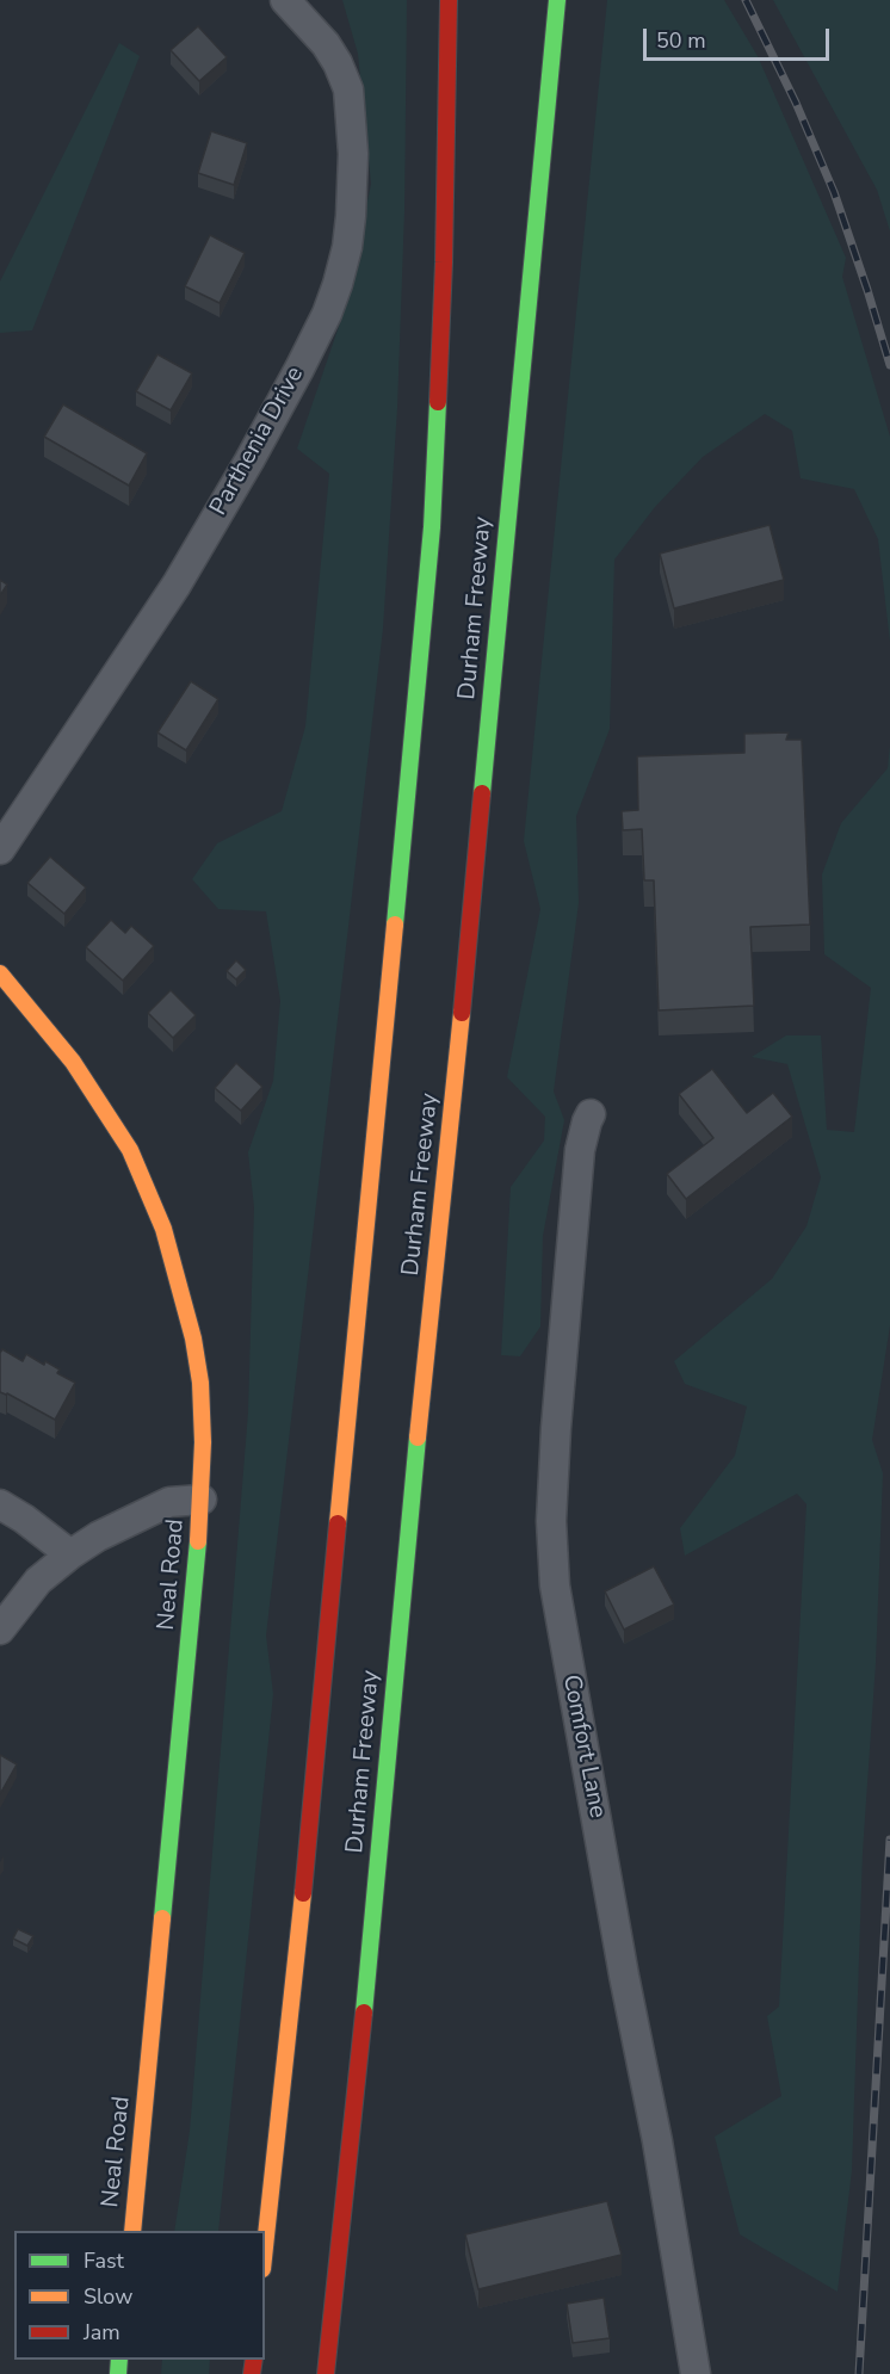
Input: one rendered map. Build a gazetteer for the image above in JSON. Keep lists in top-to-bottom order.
{
  "streets": {
    "main road": ["Durham Freeway", "Neal Road"],
    "street": ["Parthenia Drive", "Comfort Lane"]
  },
  "legend": ["Fast", "Slow", "Jam"],
  "scale_bar": "50 m"
}
